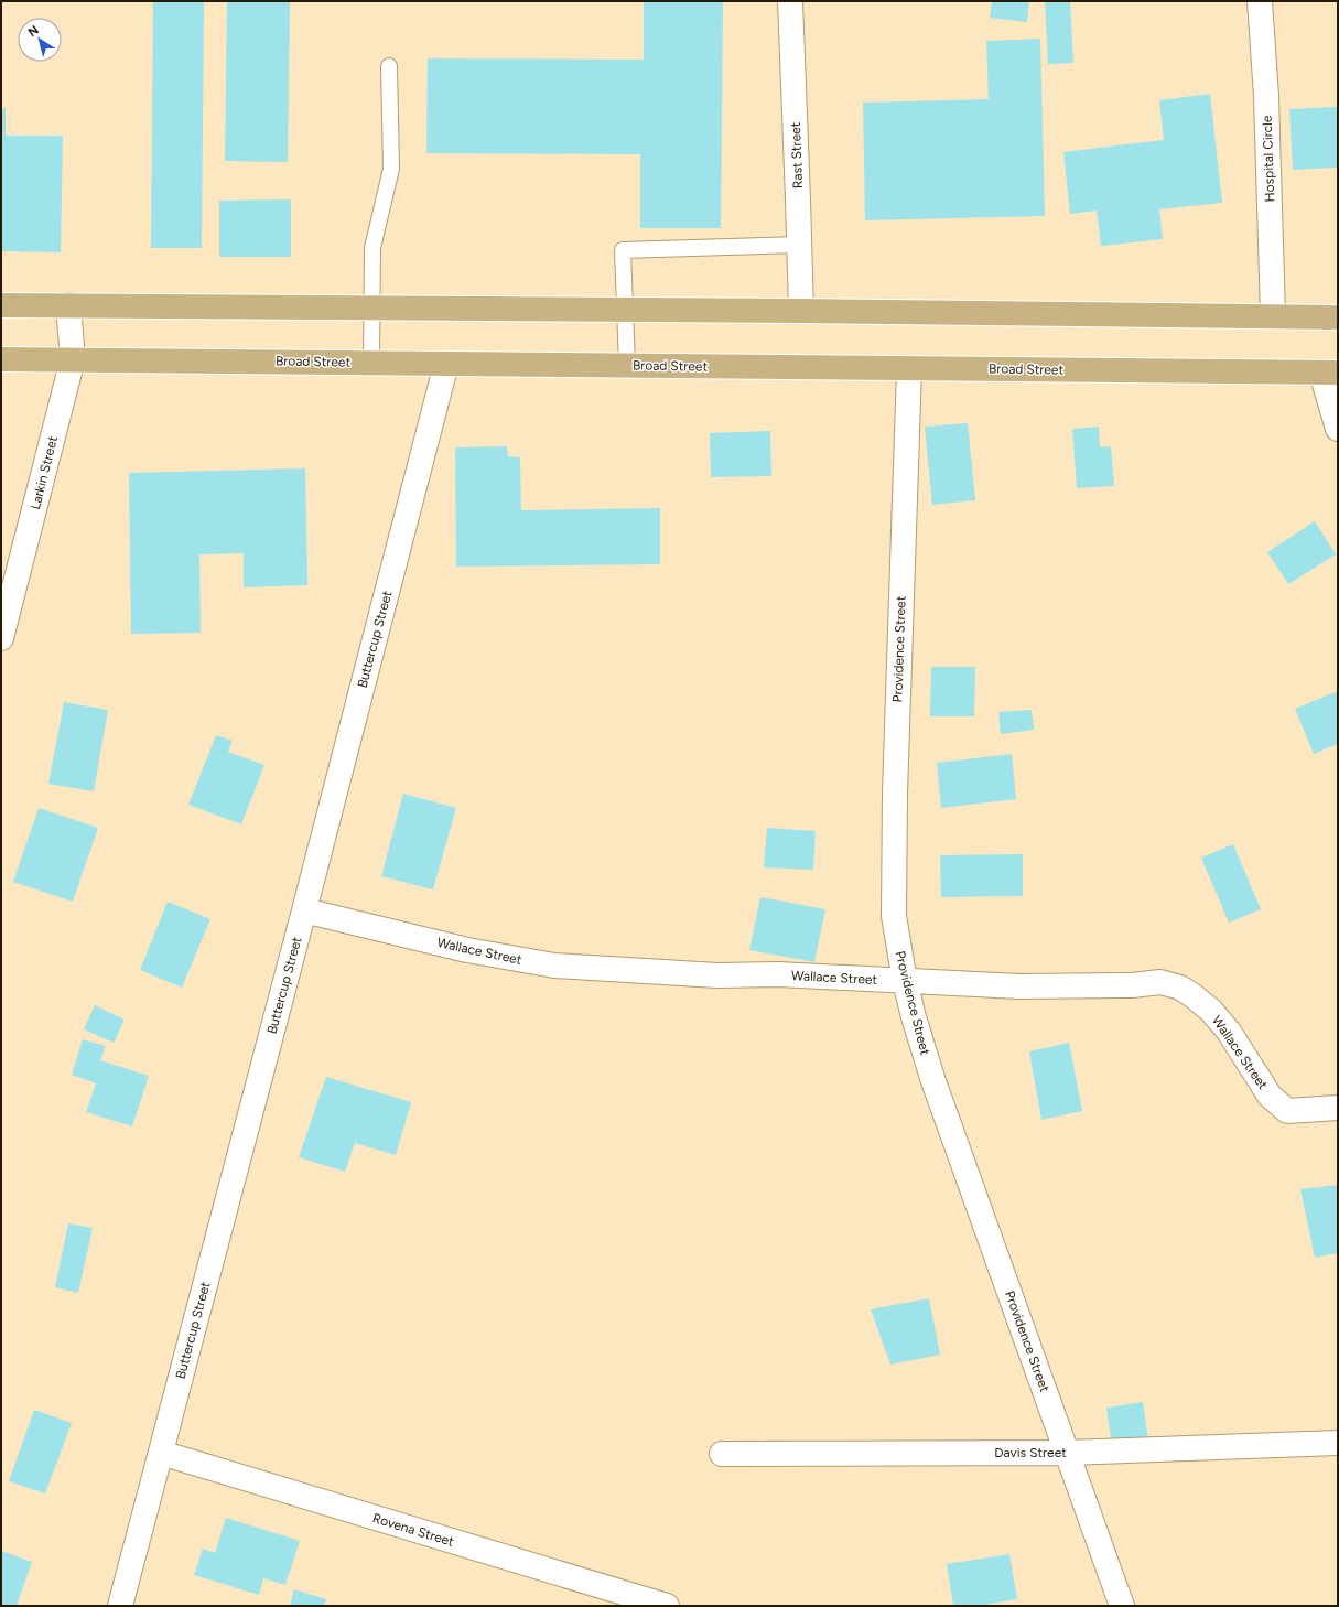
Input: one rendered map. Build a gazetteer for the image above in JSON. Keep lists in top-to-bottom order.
{
  "streets": {
    "main road": ["Broad Street"],
    "street": [
      "Rast Street",
      "Hospital Circle",
      "Larkin Street",
      "Buttercup Street",
      "Providence Street",
      "Wallace Street",
      "Davis Street",
      "Rovena Street"
    ]
  },
  "crossings": [
    ["Broad Street", "Larkin Street"],
    ["Broad Street", "Buttercup Street"],
    ["Broad Street", "Providence Street"],
    ["Buttercup Street", "Wallace Street"],
    ["Buttercup Street", "Rovena Street"],
    ["Providence Street", "Wallace Street"],
    ["Providence Street", "Davis Street"]
  ],
  "north": "top left"
}
